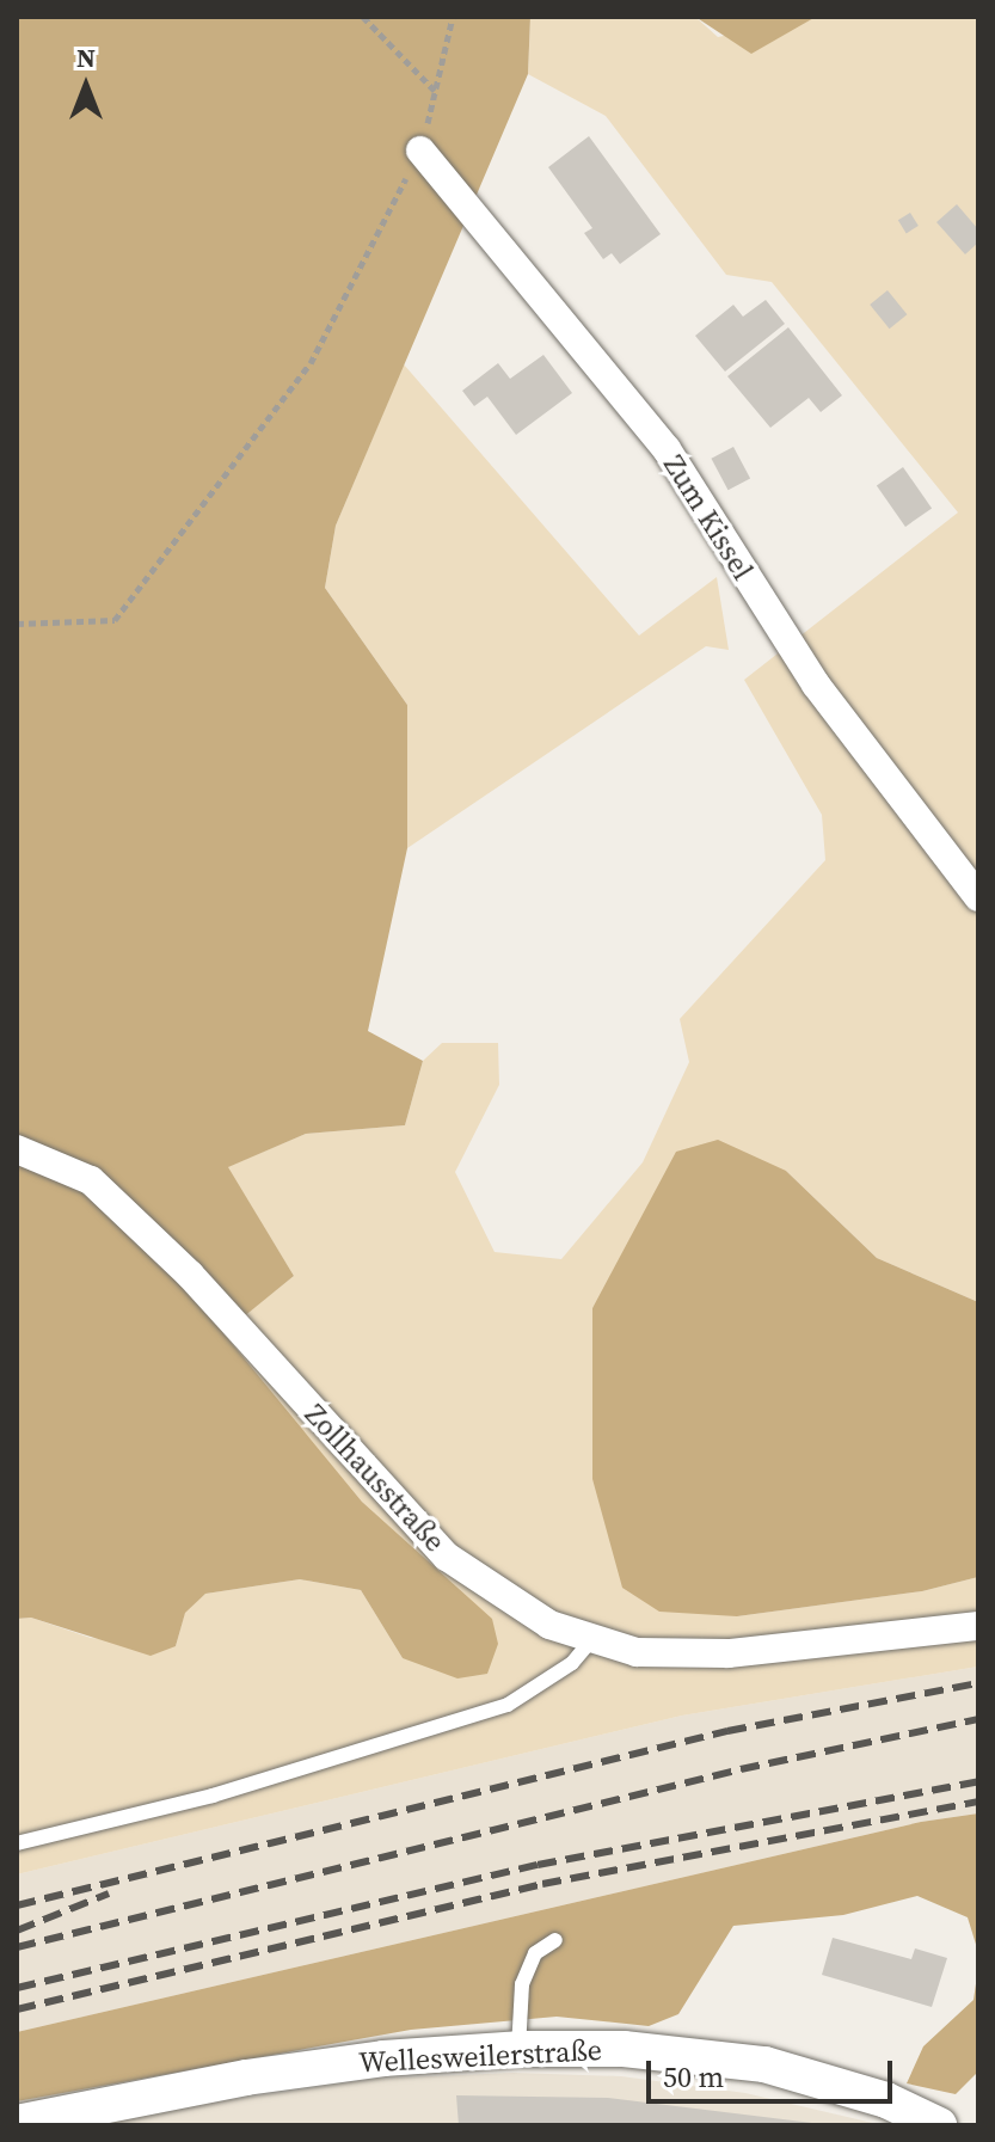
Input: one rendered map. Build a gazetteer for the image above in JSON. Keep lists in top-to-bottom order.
{
  "streets": {
    "street": ["Zum Kissel", "Zollhausstraße", "Wellesweilerstraße"]
  },
  "scale_bar": "50 m",
  "north": "top"
}
